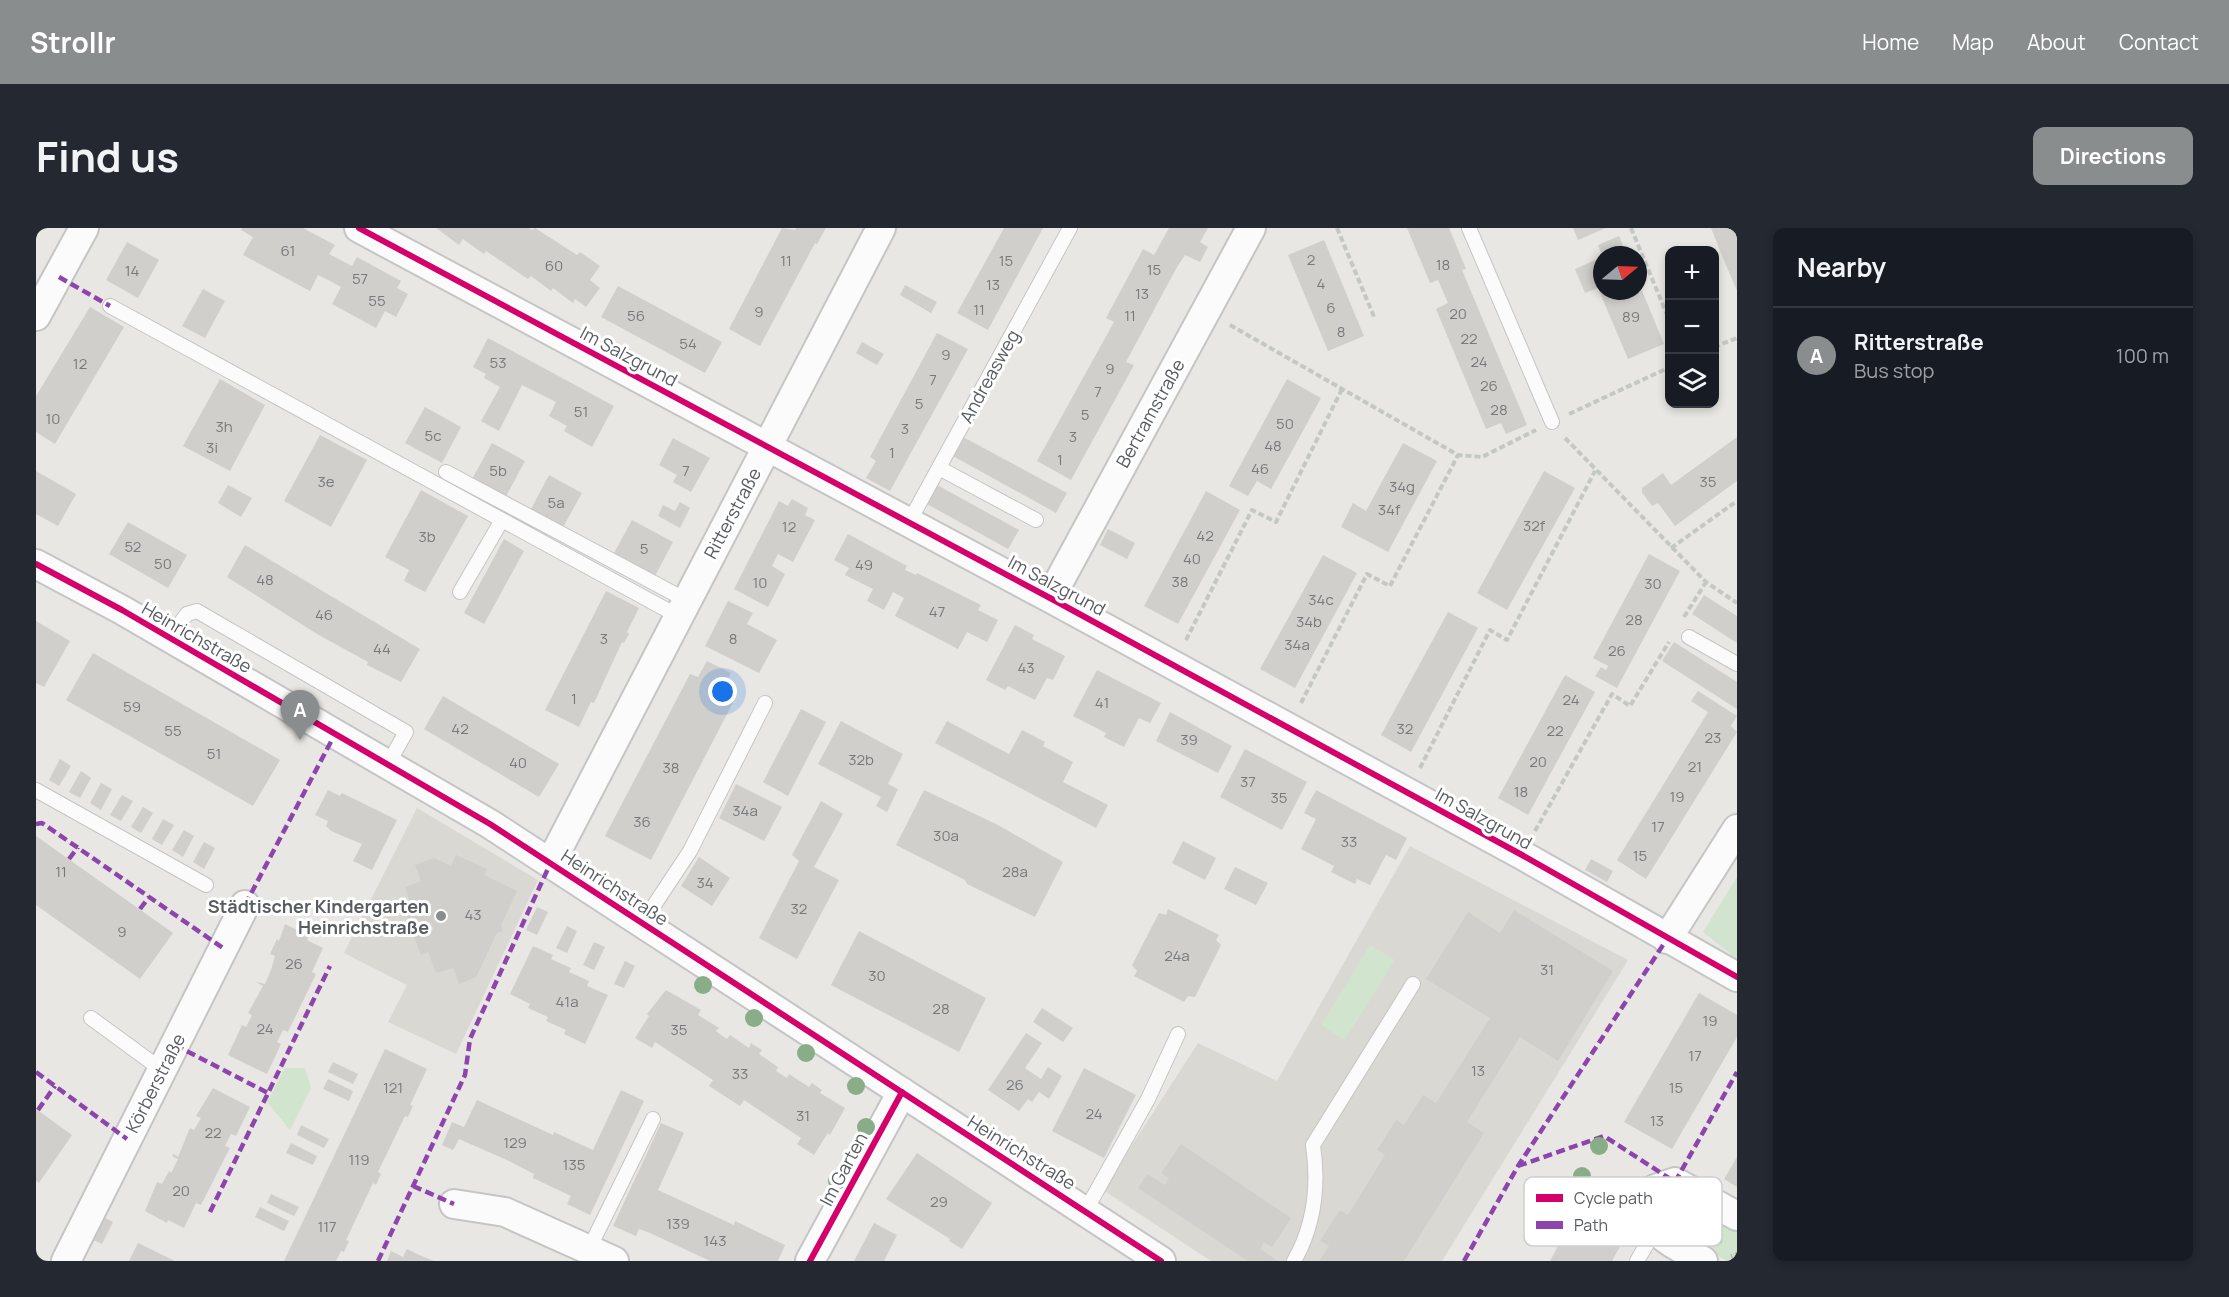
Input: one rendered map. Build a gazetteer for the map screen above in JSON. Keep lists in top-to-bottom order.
{
  "streets": {
    "street": [
      "Im Salzgrund",
      "Bertramstraße",
      "Ritterstraße",
      "Heinrichstraße",
      "Körberstraße",
      "Im Garten"
    ],
    "lane": ["Andreasweg"]
  },
  "crossings": [
    ["Im Salzgrund", "Andreasweg"],
    ["Im Salzgrund", "Bertramstraße"],
    ["Im Salzgrund", "Ritterstraße"],
    ["Ritterstraße", "Heinrichstraße"],
    ["Heinrichstraße", "Im Garten"]
  ],
  "places": ["Städtischer Kindergarten Heinrichstraße"],
  "house_numbers": [
    "61",
    "2",
    "11",
    "15",
    "18",
    "60",
    "15",
    "14",
    "57",
    "4",
    "13",
    "13",
    "55",
    "6",
    "11",
    "9",
    "20",
    "56",
    "11",
    "89",
    "8",
    "22",
    "54",
    "9",
    "24",
    "53",
    "12",
    "9",
    "7",
    "26",
    "7",
    "5",
    "28",
    "51",
    "5",
    "10",
    "50",
    "3h",
    "3",
    "5c",
    "3",
    "48",
    "3i",
    "1",
    "1",
    "46",
    "5b",
    "7",
    "3e",
    "35",
    "34g",
    "5a",
    "34f",
    "32f",
    "12",
    "42",
    "3b",
    "52",
    "5",
    "40",
    "50",
    "49",
    "48",
    "38",
    "10",
    "30",
    "34c",
    "47",
    "46",
    "28",
    "34b",
    "3",
    "8",
    "34a",
    "44",
    "26",
    "43",
    "1",
    "24",
    "41",
    "59",
    "42",
    "32",
    "55",
    "22",
    "23",
    "39",
    "51",
    "32b",
    "20",
    "40",
    "21",
    "38",
    "37",
    "18",
    "19",
    "35",
    "34a",
    "36",
    "17",
    "30a",
    "33",
    "15",
    "11",
    "28a",
    "34",
    "32",
    "43",
    "9",
    "24a",
    "26",
    "31",
    "30",
    "41a",
    "28",
    "19",
    "24",
    "35",
    "17",
    "13",
    "33",
    "26",
    "121",
    "15",
    "24",
    "31",
    "13",
    "22",
    "129",
    "119",
    "135",
    "20",
    "29",
    "139",
    "117",
    "143"
  ],
  "legend": ["Cycle path", "Path"],
  "north": "right",
  "page": {
    "header": "Strollr",
    "nav": [
      "Home",
      "Map",
      "About",
      "Contact"
    ],
    "title": "Find us",
    "buttons": "Directions",
    "heading": "Nearby",
    "map_buttons": ["+", "−"],
    "list": [
      {
        "mark": "A",
        "name": "Ritterstraße",
        "note": "Bus stop",
        "value": "100 m"
      }
    ],
    "pins": "A"
  }
}
